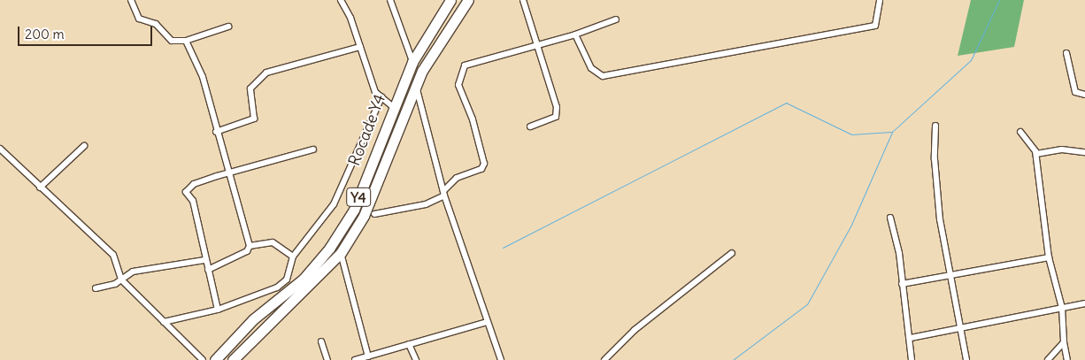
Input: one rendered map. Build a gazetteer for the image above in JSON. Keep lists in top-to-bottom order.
{
  "streets": {
    "highway": ["Rocade Y4", "Y4"]
  },
  "scale_bar": "200 m"
}
